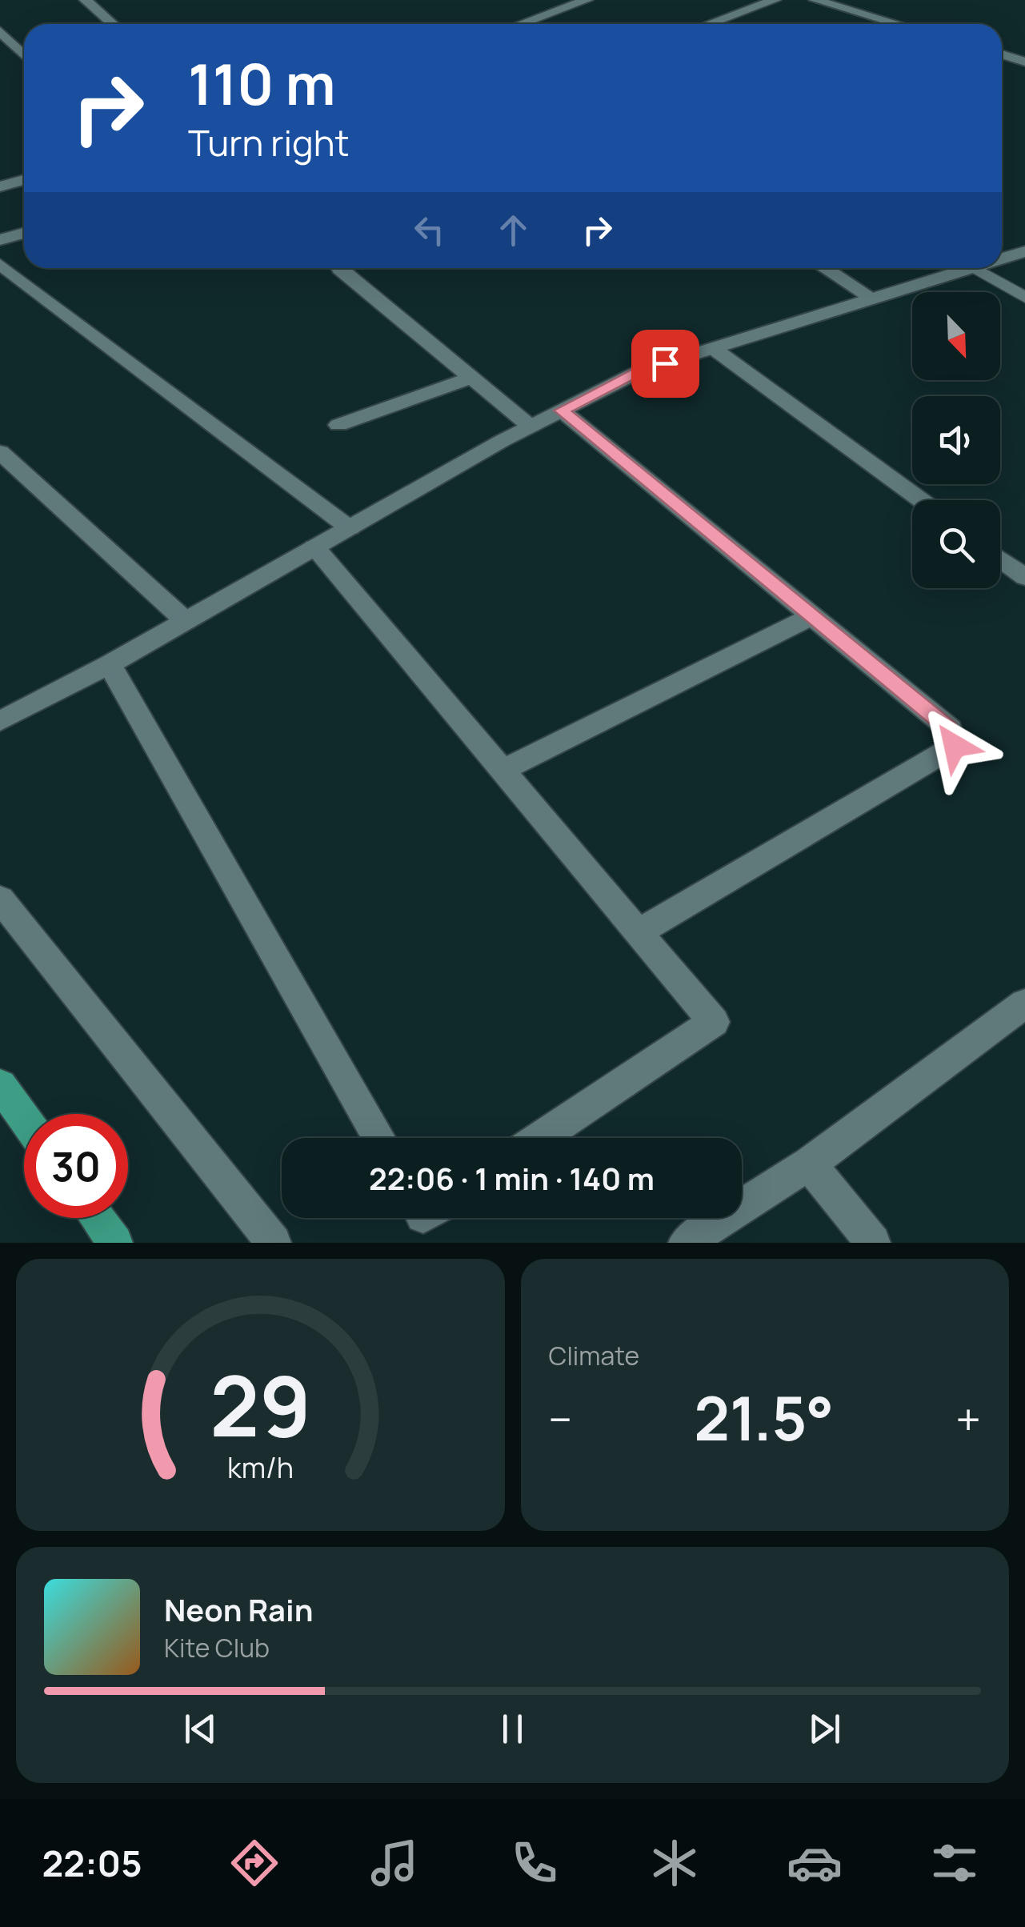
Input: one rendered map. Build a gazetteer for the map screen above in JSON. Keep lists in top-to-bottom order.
{
  "north": "bottom right",
  "page": {
    "turn": ["110 m", "Turn right"],
    "limit": "30",
    "trip": "22:06 · 1 min · 140 m",
    "tile": "Climate",
    "heat": ["−", "21.5°", "+"],
    "song": ["Neon Rain", "Kite Club"],
    "tabs": "22:05",
    "gauge": ["29", "km/h"]
  }
}
